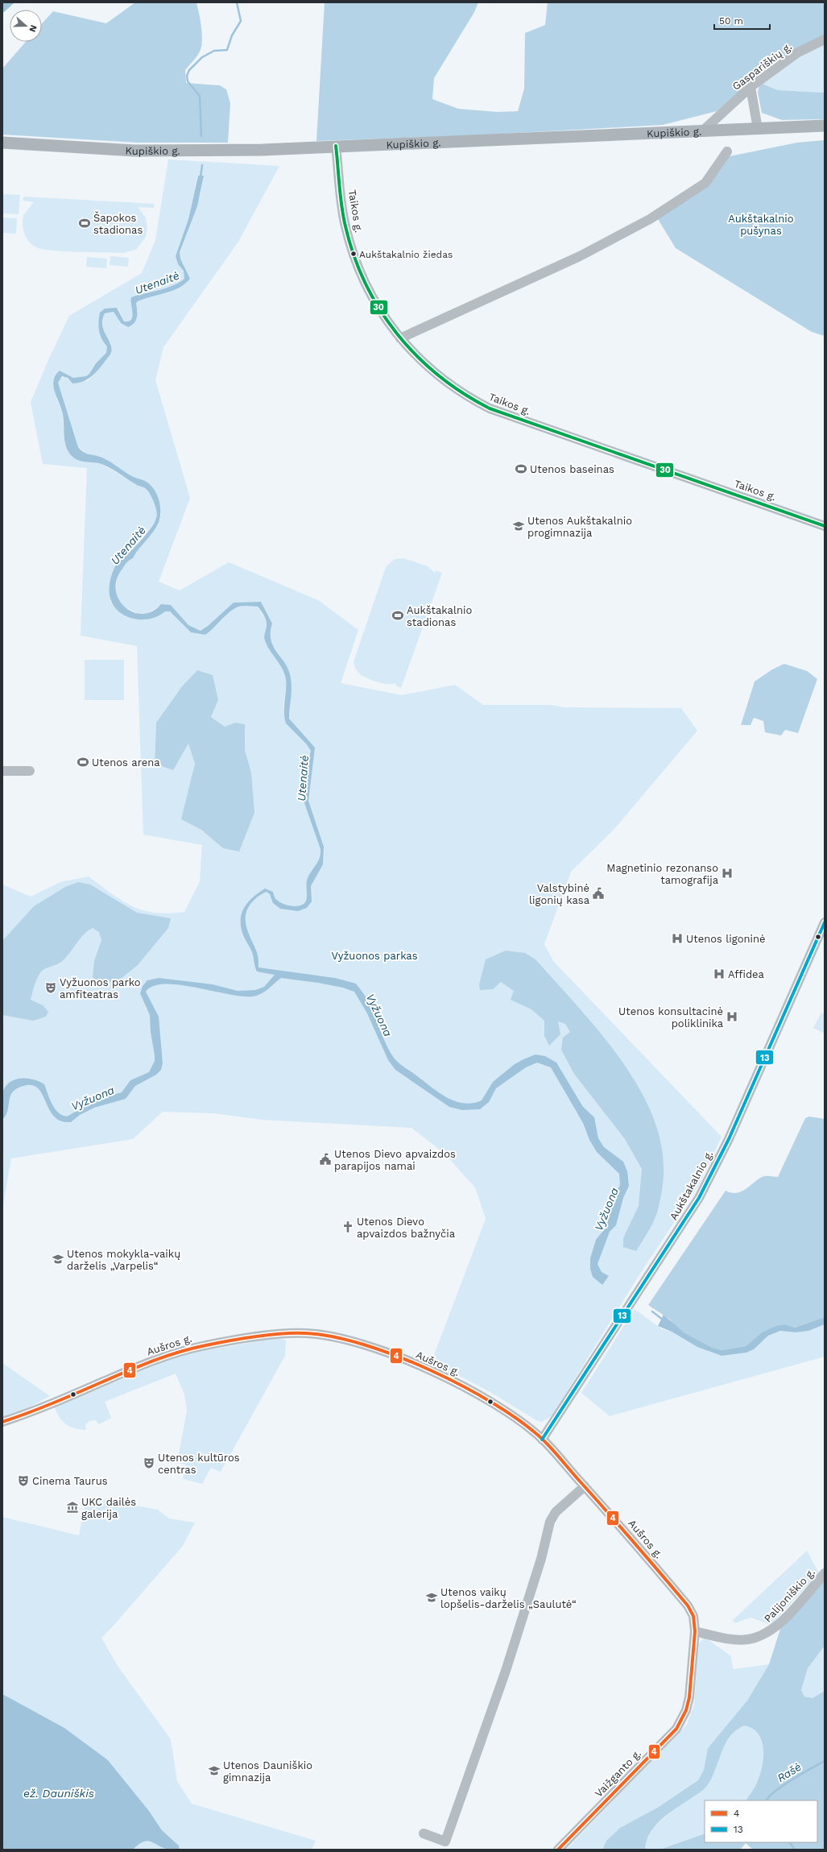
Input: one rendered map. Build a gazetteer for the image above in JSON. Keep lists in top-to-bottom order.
{
  "streets": {
    "main road": ["Kupiškio g."],
    "street": [
      "Gaspariškių g.",
      "Taikos g.",
      "Aukštakalnio g.",
      "Aušros g.",
      "Palijoniškio g.",
      "Vaižganto g."
    ]
  },
  "crossings": [
    ["Gaspariškių g.", "Kupiškio g."],
    ["Kupiškio g.", "Taikos g."],
    ["Aukštakalnio g.", "Aušros g."],
    ["Aušros g.", "Palijoniškio g."],
    ["Aušros g.", "Vaižganto g."],
    ["Palijoniškio g.", "Vaižganto g."]
  ],
  "water": [
    "Utenaitė",
    "Vyžuona",
    "Rašė",
    "ež. Dauniškis"
  ],
  "parks": ["Aukštakalnio pušynas", "Vyžuonos parkas"],
  "places": {
    "sports": [
      "Šapokos stadionas",
      "Utenos baseinas",
      "Aukštakalnio stadionas",
      "Utenos arena"
    ],
    "other": ["Aukštakalnio žiedas"],
    "school or university": [
      "Utenos Aukštakalnio progimnazija",
      "Utenos mokykla-vaikų darželis „Varpelis“",
      "Utenos vaikų lopšelis-darželis „Saulutė“",
      "Utenos Dauniškio gimnazija"
    ],
    "hospital": [
      "Magnetinio rezonanso tamografija",
      "Utenos ligoninė",
      "Affidea",
      "Utenos konsultacinė poliklinika"
    ],
    "public building": ["Valstybinė ligonių kasa", "Utenos Dievo apvaizdos parapijos namai"],
    "theatre": ["Vyžuonos parko amfiteatras", "Utenos kultūros centras", "Cinema Taurus"],
    "church": ["Utenos Dievo apvaizdos bažnyčia"],
    "museum": ["UKC dailės galerija"]
  },
  "lines": ["transit line 30", "transit line 13", "transit line 4"],
  "legend": ["4", "13"],
  "scale_bar": "50 m",
  "north": "right"
}
